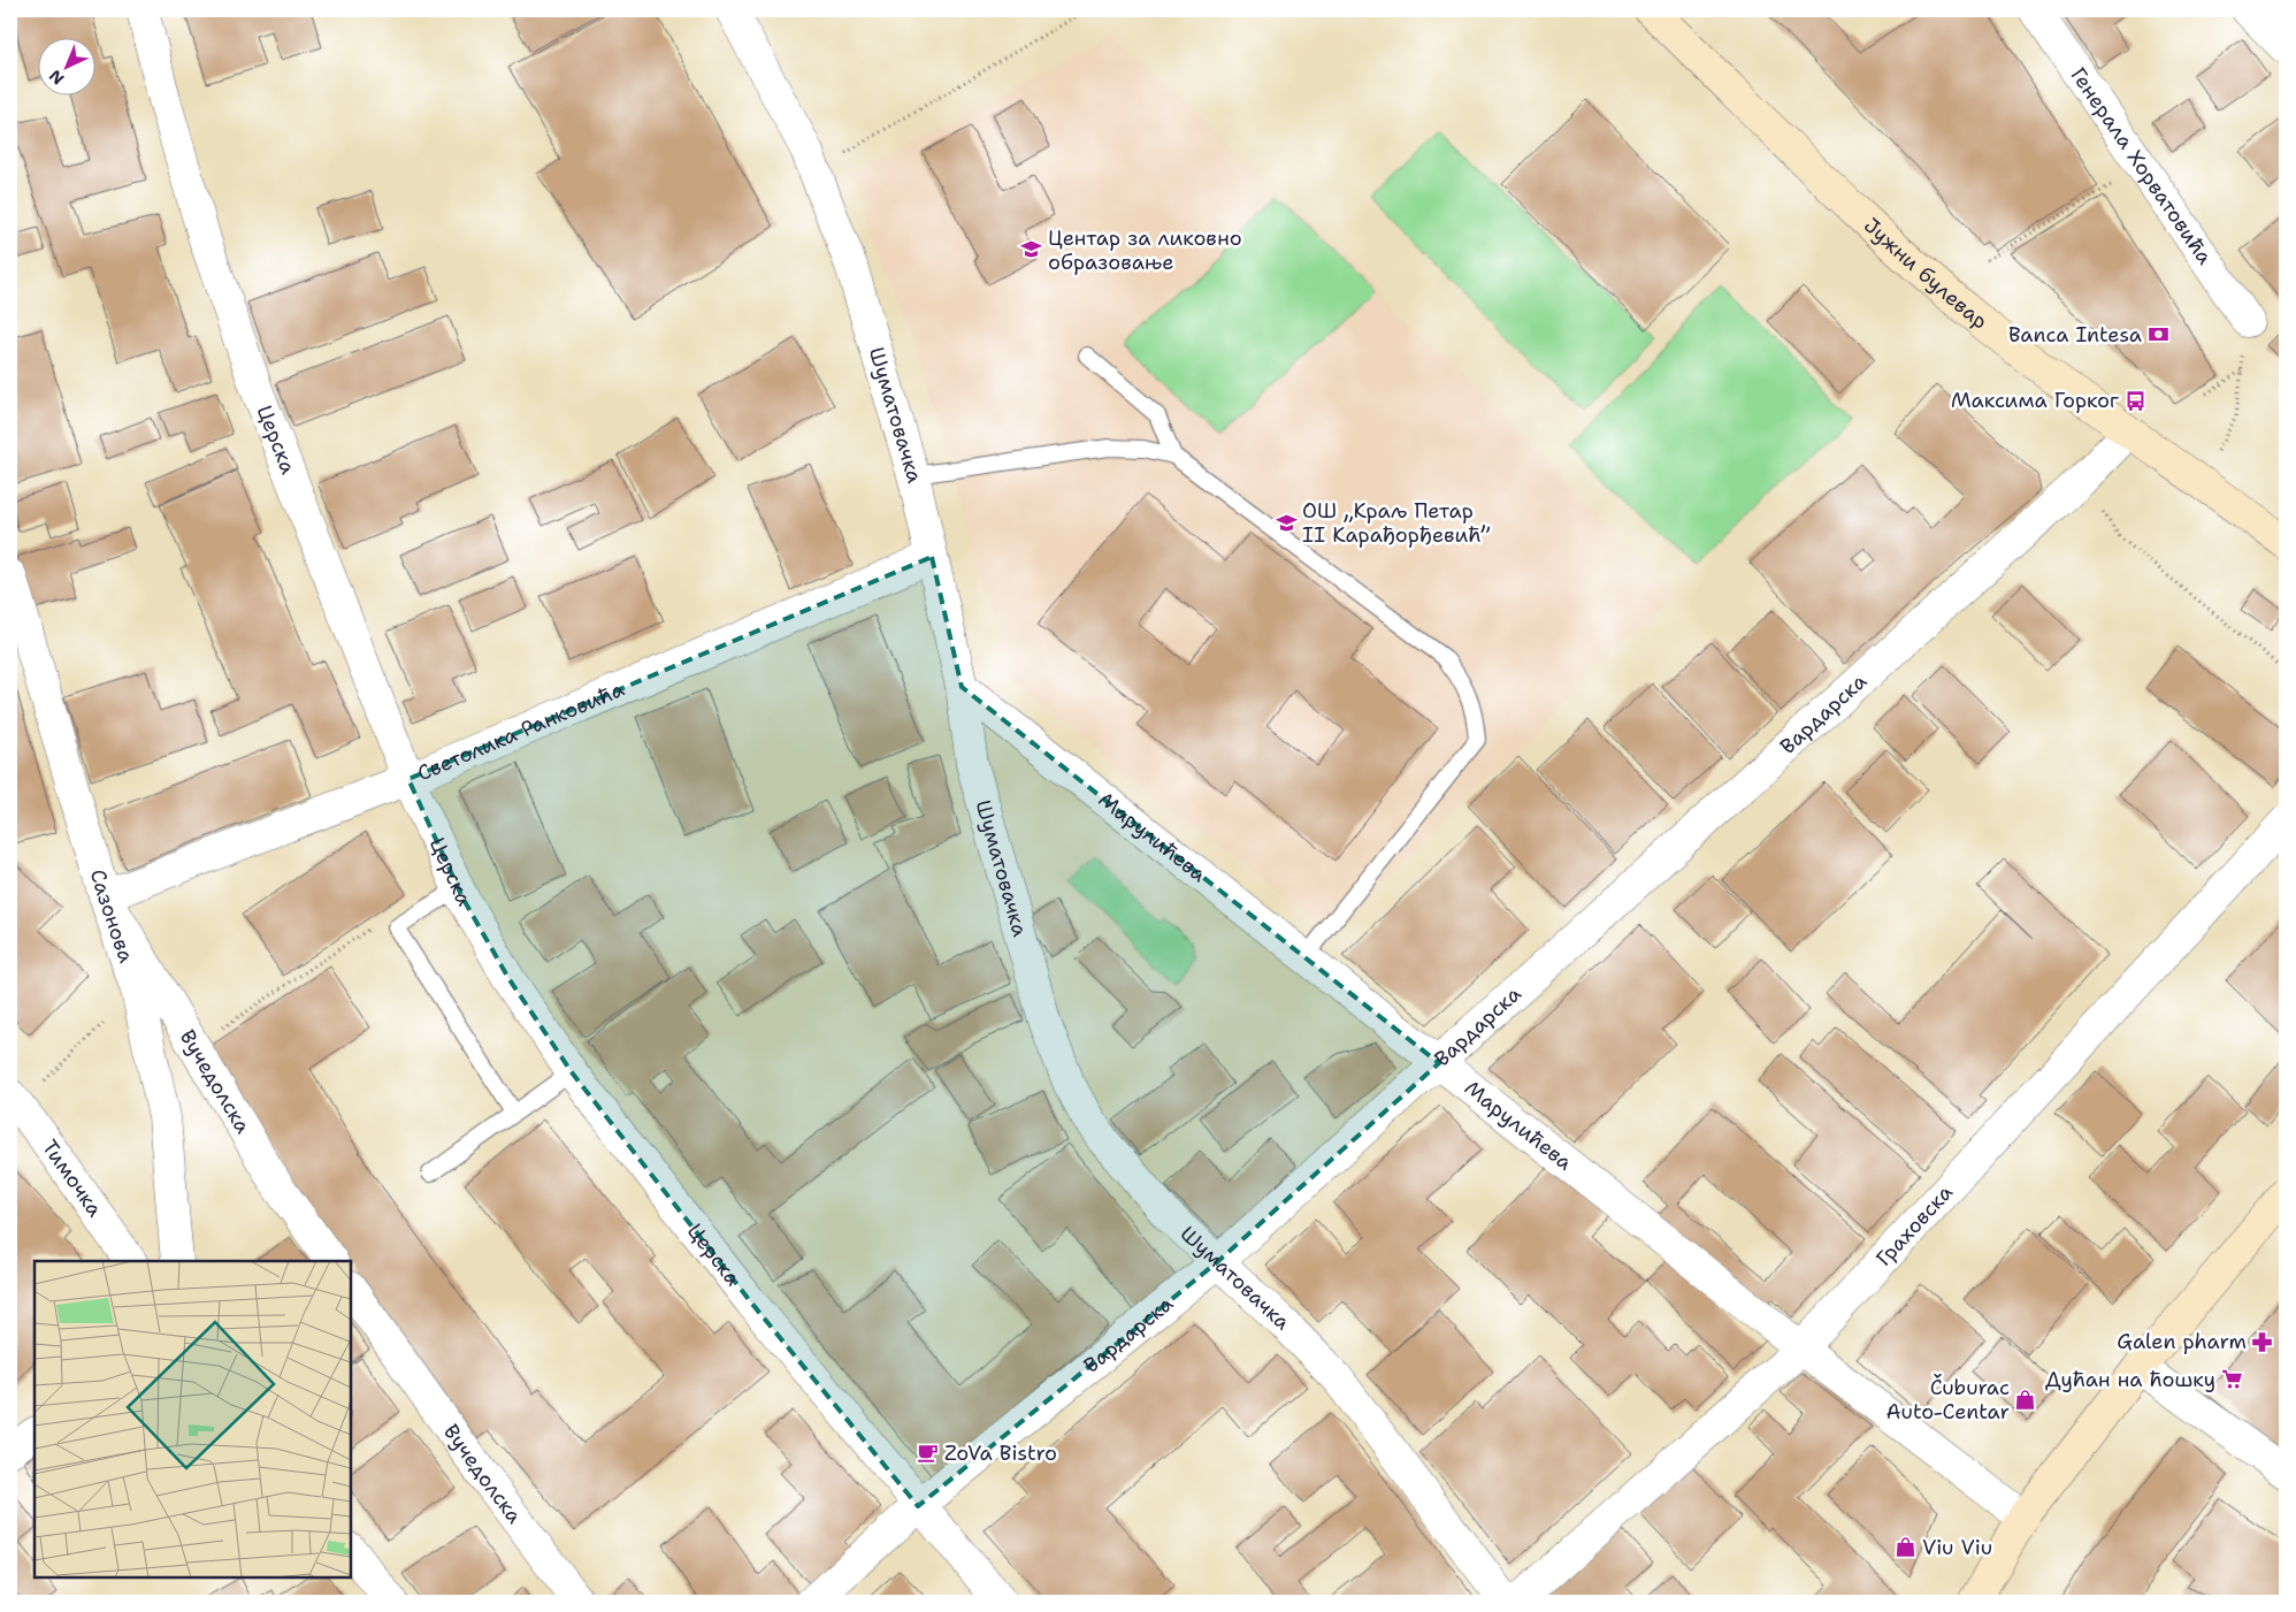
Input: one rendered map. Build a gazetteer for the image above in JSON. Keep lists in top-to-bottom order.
{
  "streets": {
    "main road": ["Јужни булевар"],
    "street": [
      "Генерала Хорватовића",
      "Шуматовачка",
      "Церска",
      "Вардарска",
      "Светолика Ранковића",
      "Марулићева",
      "Сазонова",
      "Вучедолска",
      "Тимочка",
      "Граховска"
    ]
  },
  "crossings": [
    ["Јужни булевар", "Вардарска"],
    ["Шуматовачка", "Вардарска"],
    ["Шуматовачка", "Светолика Ранковића"],
    ["Шуматовачка", "Марулићева"],
    ["Церска", "Вардарска"],
    ["Церска", "Светолика Ранковића"],
    ["Вардарска", "Марулићева"],
    ["Светолика Ранковића", "Сазонова"],
    ["Светолика Ранковића", "Вучедолска"],
    ["Марулићева", "Граховска"],
    ["Сазонова", "Вучедолска"]
  ],
  "places": {
    "school or university": ["Центар за ликовно образовање", "ОШ „Краљ Петар II Карађорђевић”"],
    "bank": ["Banca Intesa"],
    "bus stop": ["Максима Горког"],
    "pharmacy": ["Galen pharm"],
    "supermarket": ["Дућан на ћошку"],
    "shop": ["Čuburac Auto-Centar", "Viu Viu"],
    "cafe": ["ZoVa Bistro"]
  },
  "north": "bottom left"
}
